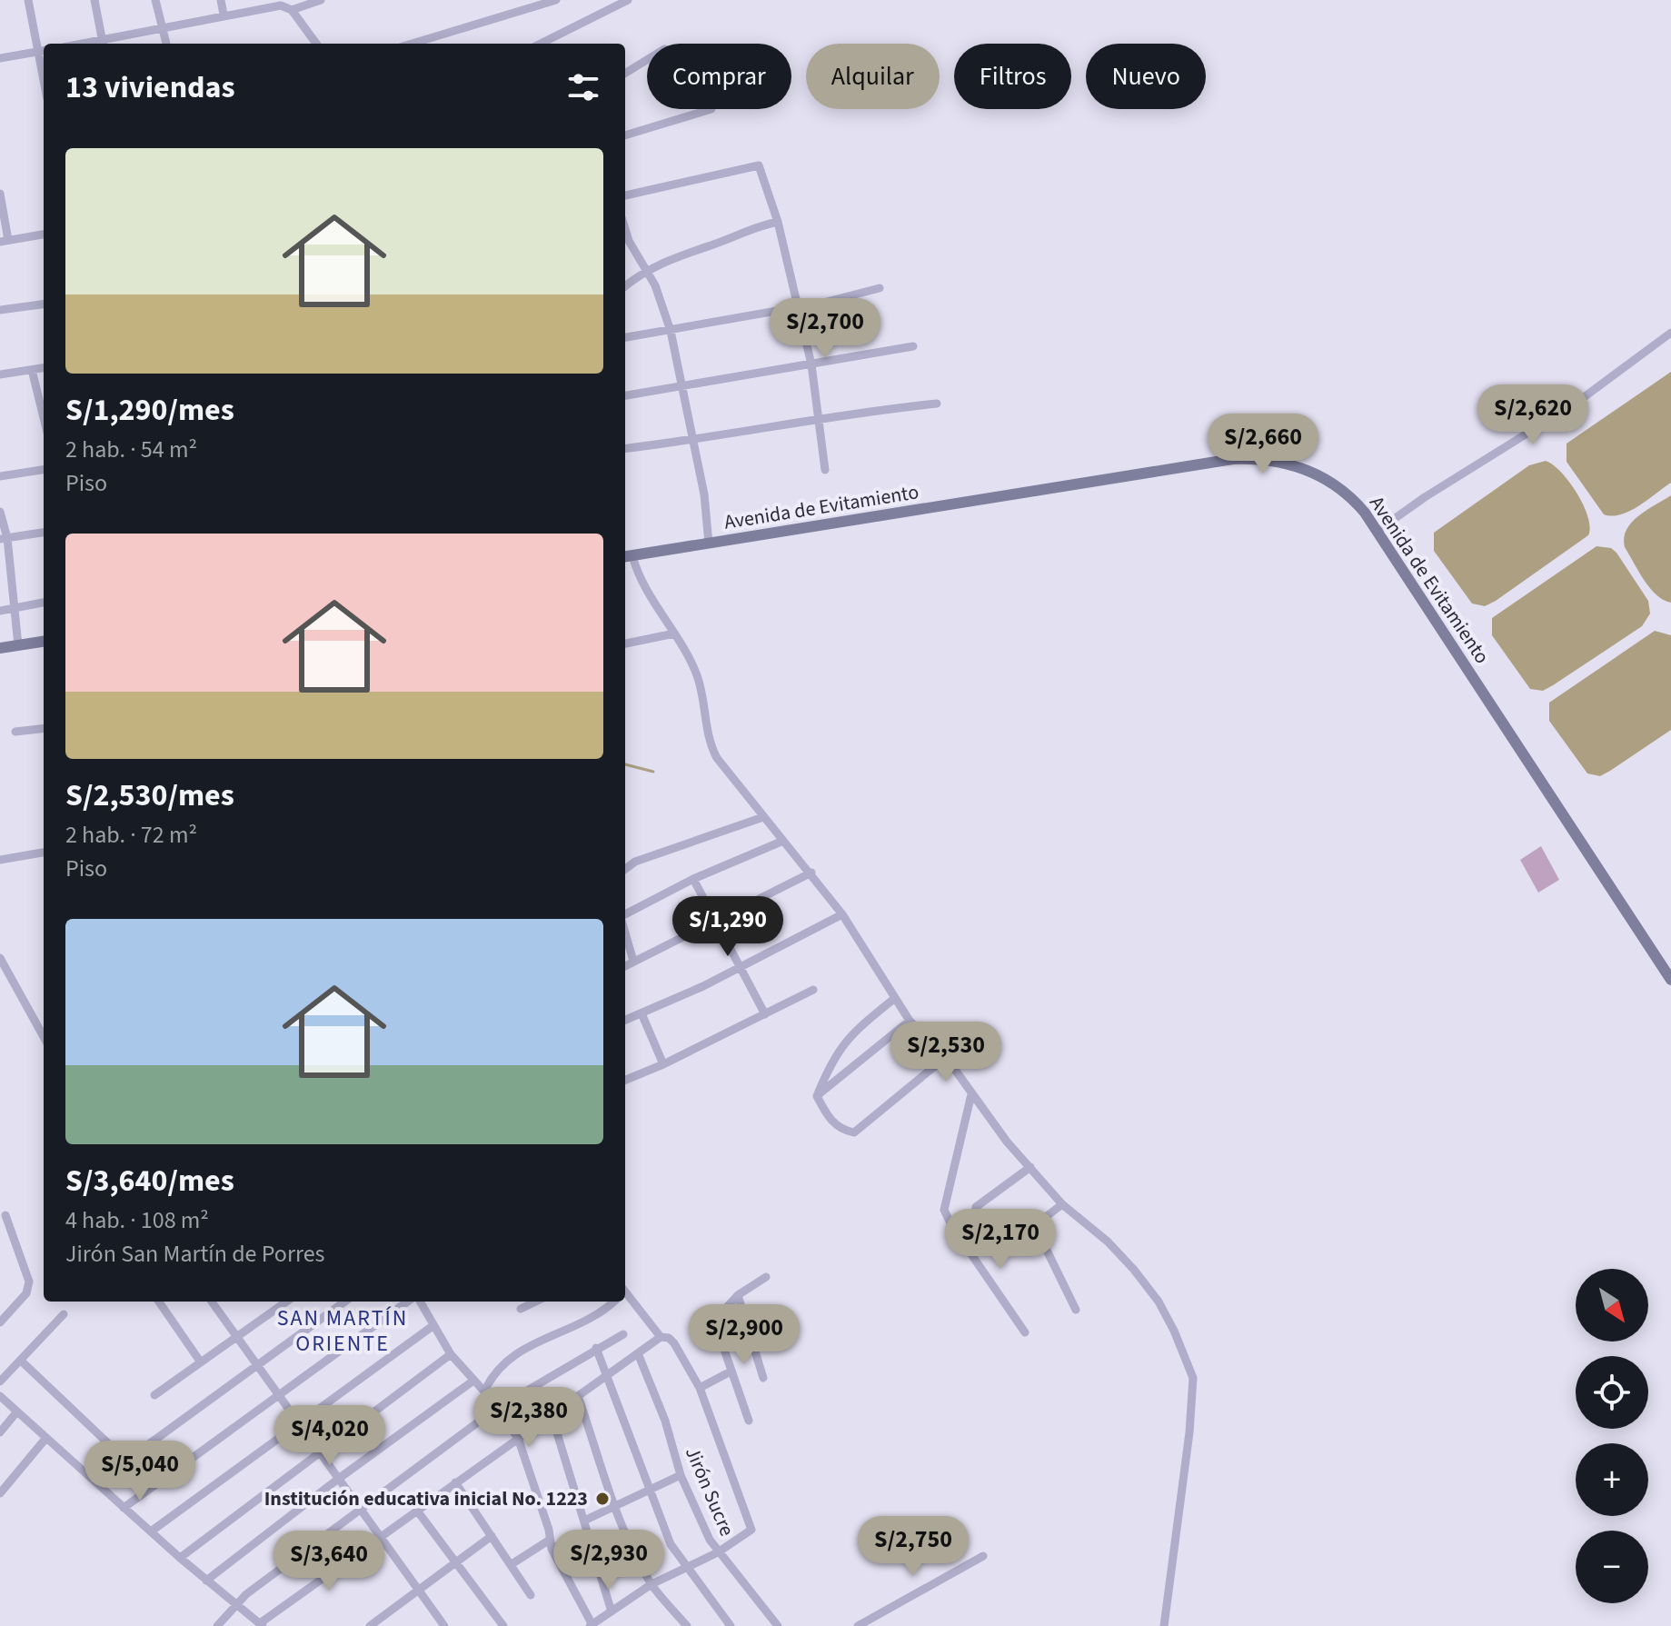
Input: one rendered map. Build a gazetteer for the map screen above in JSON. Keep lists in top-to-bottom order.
{
  "streets": {
    "street": ["Avenida de Evitamiento", "Jirón Sucre"]
  },
  "districts": ["SAN MARTÍN ORIENTE"],
  "places": ["Institución educativa inicial No. 1223"],
  "north": "bottom right",
  "page": {
    "chip": [
      "Comprar",
      "Alquilar",
      "Filtros",
      "Nuevo"
    ],
    "heading": "13 viviendas",
    "list": [
      {
        "name": "S/1,290/mes",
        "note": "2 hab. · 54 m² · Piso"
      },
      {
        "name": "S/2,530/mes",
        "note": "2 hab. · 72 m² · Piso"
      },
      {
        "name": "S/3,640/mes",
        "note": "4 hab. · 108 m² · Jirón San Martín de Porres"
      }
    ],
    "price": [
      "S/2,700",
      "S/2,620",
      "S/2,660",
      "S/1,290",
      "S/2,530",
      "S/2,170",
      "S/2,900",
      "S/2,380",
      "S/4,020",
      "S/5,040",
      "S/2,750",
      "S/2,930",
      "S/3,640"
    ],
    "map_buttons": ["+", "−"]
  }
}
